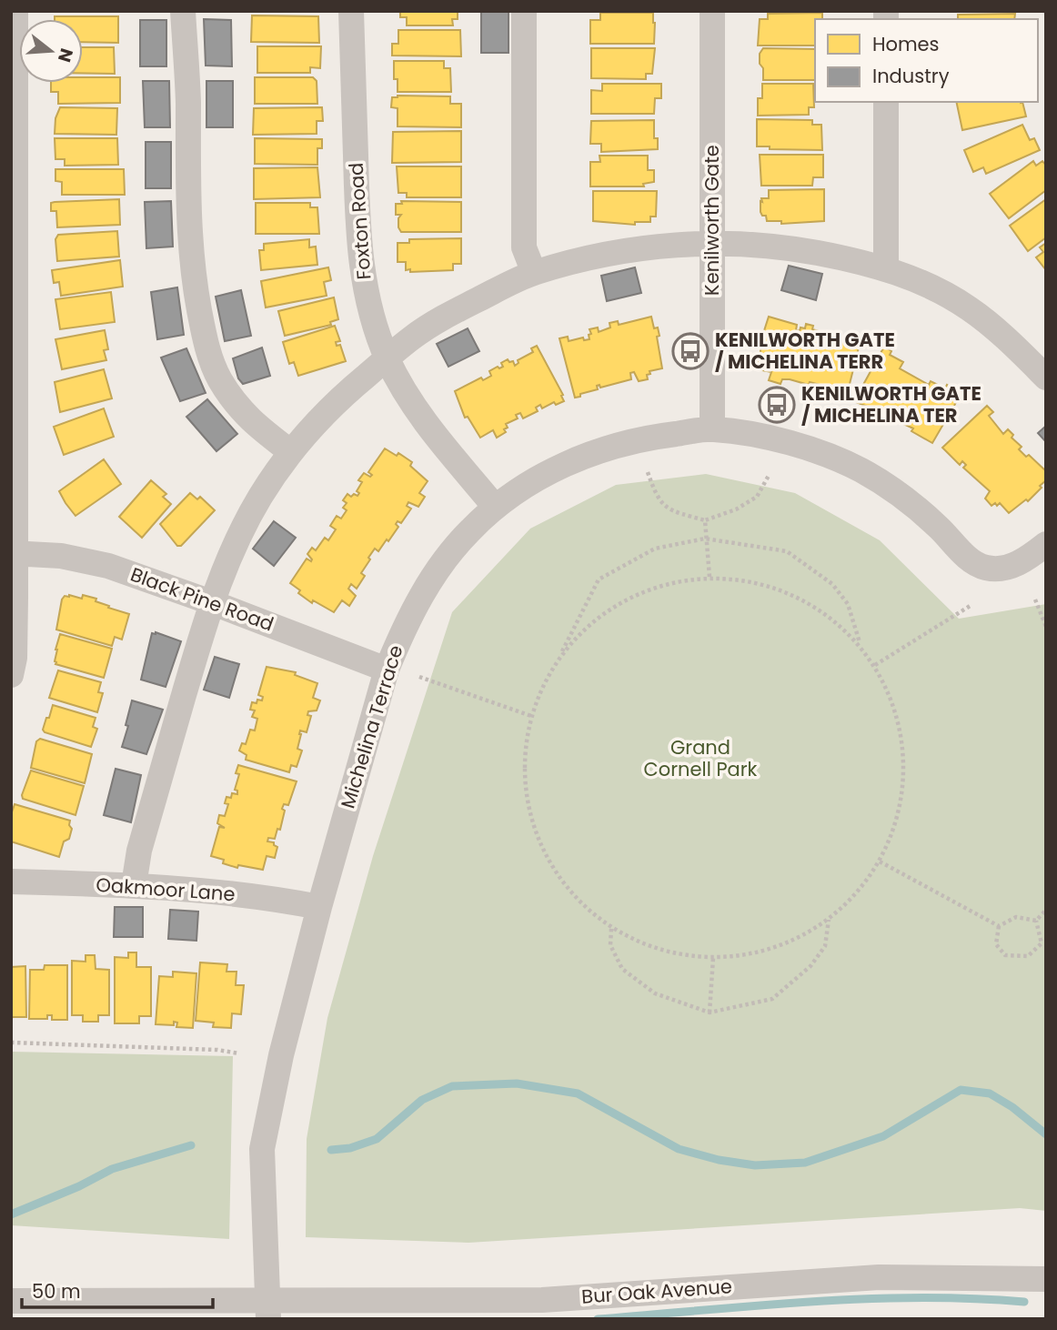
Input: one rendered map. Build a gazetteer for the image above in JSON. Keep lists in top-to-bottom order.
{
  "streets": {
    "street": [
      "Kenilworth Gate",
      "Foxton Road",
      "Black Pine Road",
      "Michelina Terrace",
      "Oakmoor Lane",
      "Bur Oak Avenue"
    ]
  },
  "crossings": [
    ["Kenilworth Gate", "Michelina Terrace"],
    ["Foxton Road", "Michelina Terrace"],
    ["Black Pine Road", "Michelina Terrace"],
    ["Michelina Terrace", "Oakmoor Lane"],
    ["Michelina Terrace", "Bur Oak Avenue"]
  ],
  "parks": ["Grand Cornell Park"],
  "places": {
    "bus stop": ["KENILWORTH GATE / MICHELINA TERR", "KENILWORTH GATE / MICHELINA TER"]
  },
  "legend": ["Homes", "Industry"],
  "scale_bar": "50 m",
  "north": "right"
}
